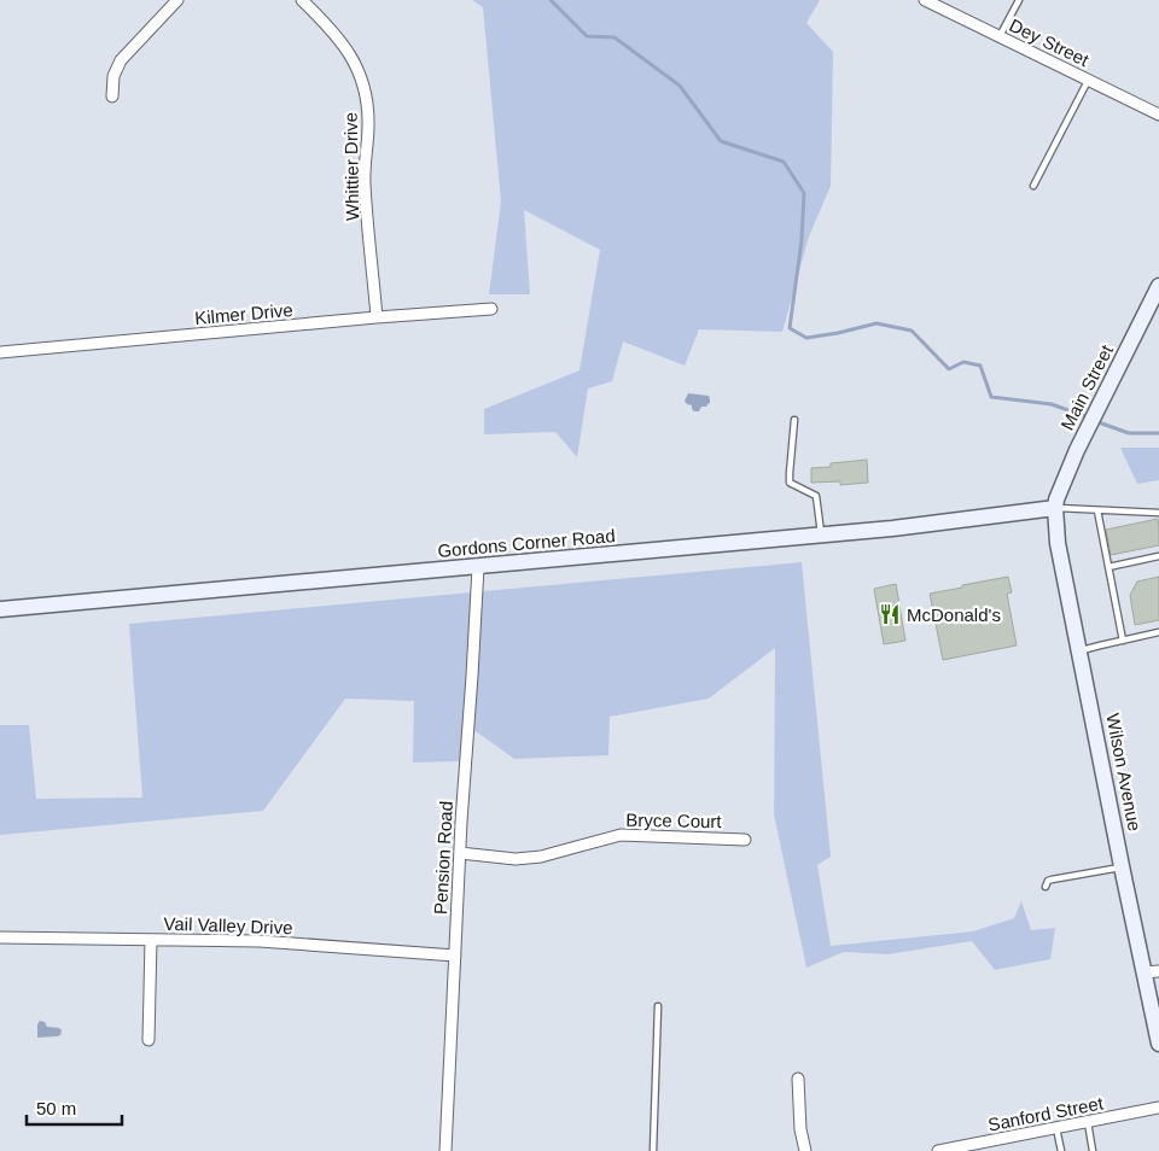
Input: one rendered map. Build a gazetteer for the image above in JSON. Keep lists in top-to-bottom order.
{
  "streets": {
    "street": [
      "Dey Street",
      "Whittier Drive",
      "Kilmer Drive",
      "Main Street",
      "Gordons Corner Road",
      "Wilson Avenue",
      "Bryce Court",
      "Pension Road",
      "Vail Valley Drive",
      "Sanford Street"
    ]
  },
  "crossings": [
    ["Whittier Drive", "Kilmer Drive"],
    ["Main Street", "Gordons Corner Road"],
    ["Main Street", "Wilson Avenue"],
    ["Gordons Corner Road", "Wilson Avenue"],
    ["Gordons Corner Road", "Pension Road"],
    ["Bryce Court", "Pension Road"],
    ["Pension Road", "Vail Valley Drive"]
  ],
  "places": {
    "restaurant": ["McDonald's"]
  },
  "scale_bar": "50 m"
}
